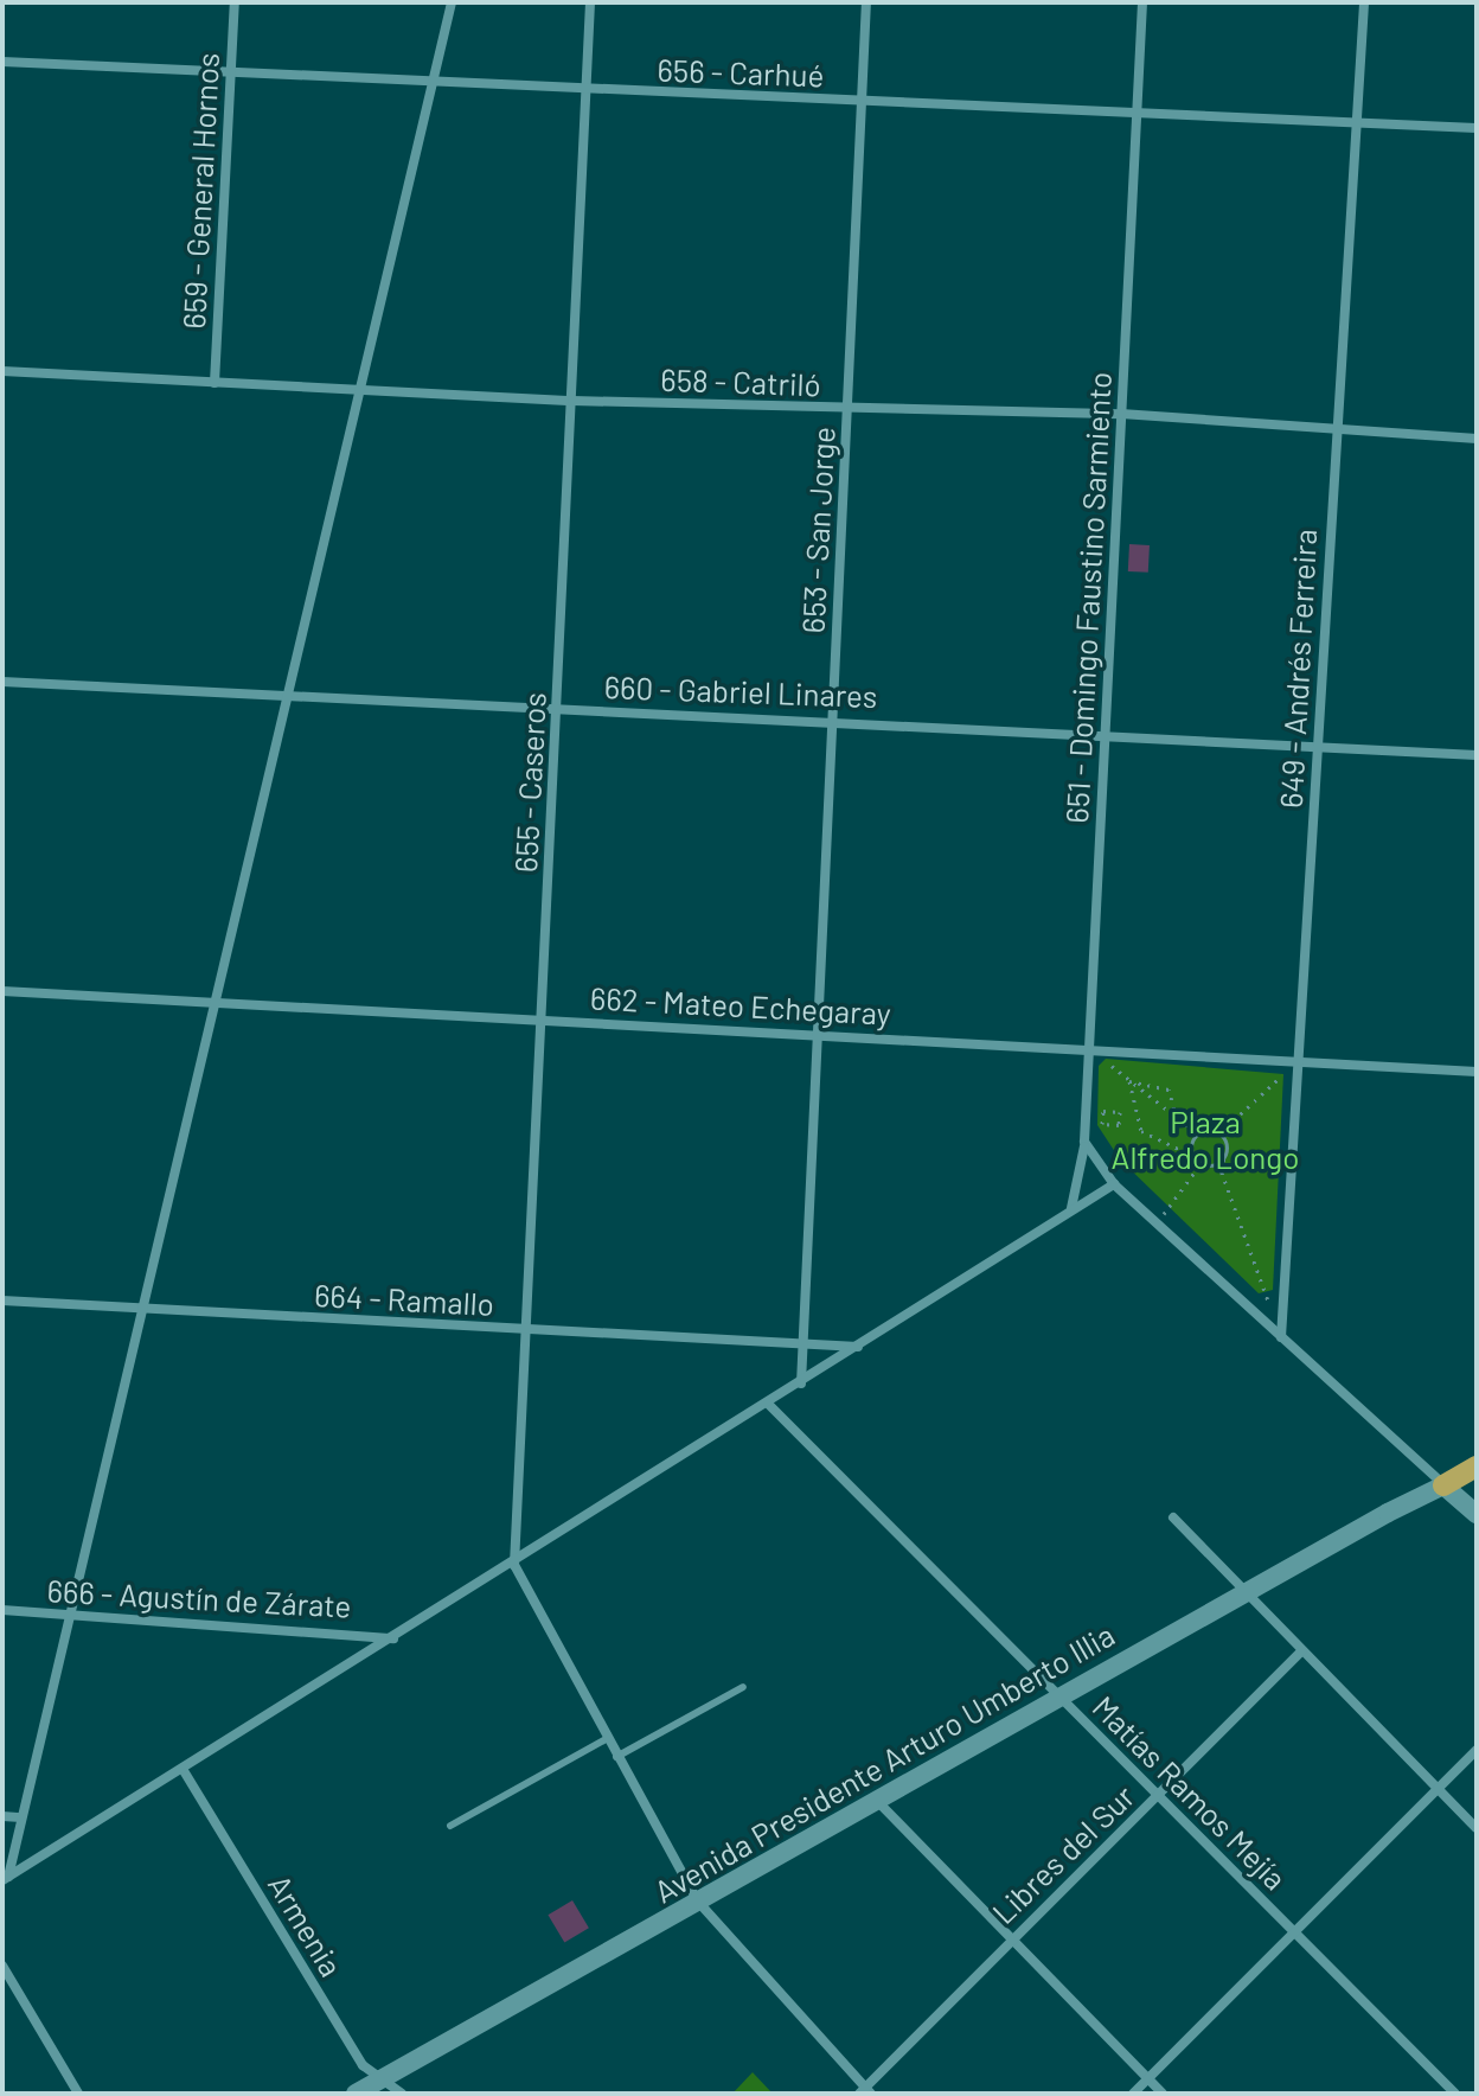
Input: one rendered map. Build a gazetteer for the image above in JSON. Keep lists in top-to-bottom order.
{
  "streets": {
    "main road": ["Avenida Presidente Arturo Umberto Illia"],
    "street": [
      "656 - Carhué",
      "659 - General Hornos",
      "658 - Catriló",
      "653 - San Jorge",
      "651 - Domingo Faustino Sarmiento",
      "649 - Andrés Ferreira",
      "660 - Gabriel Linares",
      "655 - Caseros",
      "662 - Mateo Echegaray",
      "664 - Ramallo",
      "666 - Agustín de Zárate",
      "Matías Ramos Mejía",
      "Libres del Sur",
      "Armenia"
    ]
  },
  "crossings": [
    ["656 - Carhué", "659 - General Hornos"],
    ["656 - Carhué", "653 - San Jorge"],
    ["656 - Carhué", "651 - Domingo Faustino Sarmiento"],
    ["656 - Carhué", "649 - Andrés Ferreira"],
    ["656 - Carhué", "655 - Caseros"],
    ["659 - General Hornos", "658 - Catriló"],
    ["658 - Catriló", "653 - San Jorge"],
    ["658 - Catriló", "651 - Domingo Faustino Sarmiento"],
    ["658 - Catriló", "649 - Andrés Ferreira"],
    ["658 - Catriló", "655 - Caseros"],
    ["653 - San Jorge", "660 - Gabriel Linares"],
    ["653 - San Jorge", "662 - Mateo Echegaray"],
    ["653 - San Jorge", "664 - Ramallo"],
    ["651 - Domingo Faustino Sarmiento", "660 - Gabriel Linares"],
    ["651 - Domingo Faustino Sarmiento", "662 - Mateo Echegaray"],
    ["649 - Andrés Ferreira", "660 - Gabriel Linares"],
    ["649 - Andrés Ferreira", "662 - Mateo Echegaray"],
    ["660 - Gabriel Linares", "655 - Caseros"],
    ["655 - Caseros", "662 - Mateo Echegaray"],
    ["655 - Caseros", "664 - Ramallo"],
    ["Avenida Presidente Arturo Umberto Illia", "Matías Ramos Mejía"],
    ["Avenida Presidente Arturo Umberto Illia", "Armenia"],
    ["Matías Ramos Mejía", "Libres del Sur"]
  ],
  "parks": ["Plaza Alfredo Longo"]
}
